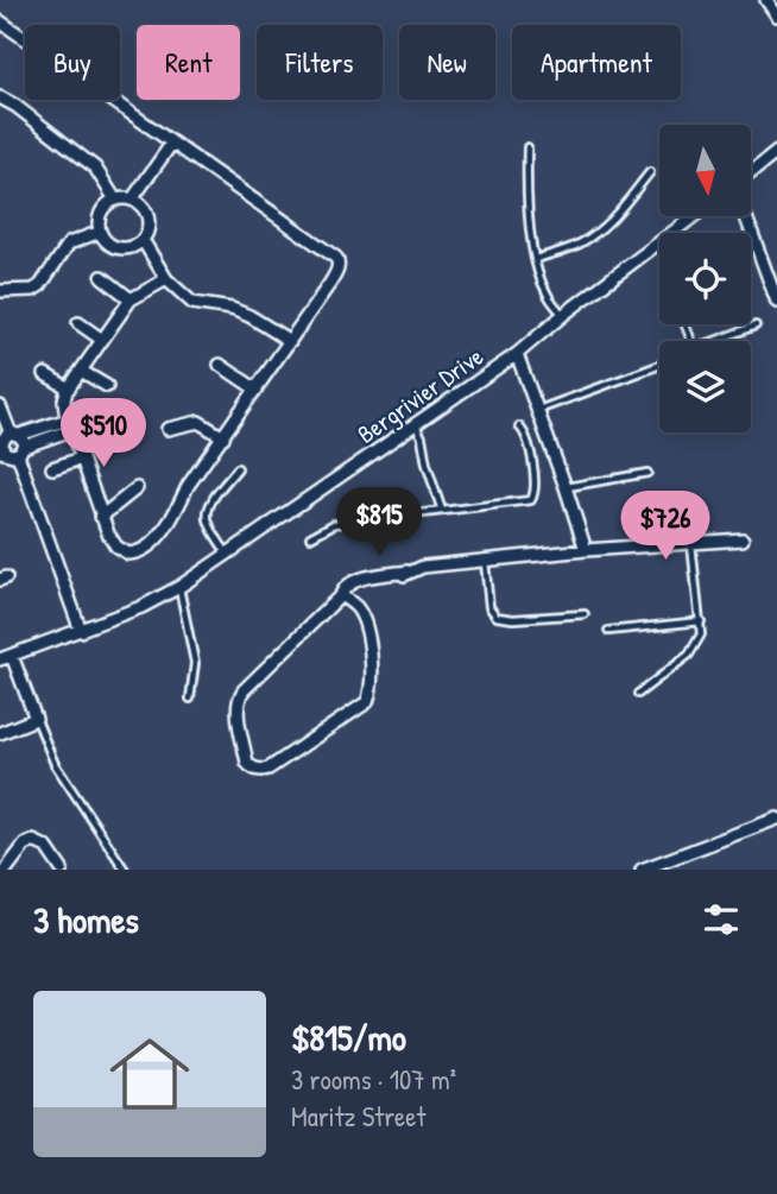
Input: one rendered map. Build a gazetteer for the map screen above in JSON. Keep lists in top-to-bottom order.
{
  "streets": {
    "street": ["Bergrivier Drive"]
  },
  "north": "bottom",
  "page": {
    "chip": [
      "Buy",
      "Rent",
      "Filters",
      "New",
      "Apartment"
    ],
    "price": ["$510", "$815", "$726"],
    "heading": "3 homes",
    "list": [
      {
        "name": "$815/mo",
        "note": "3 rooms · 107 m² · Maritz Street"
      }
    ]
  }
}
